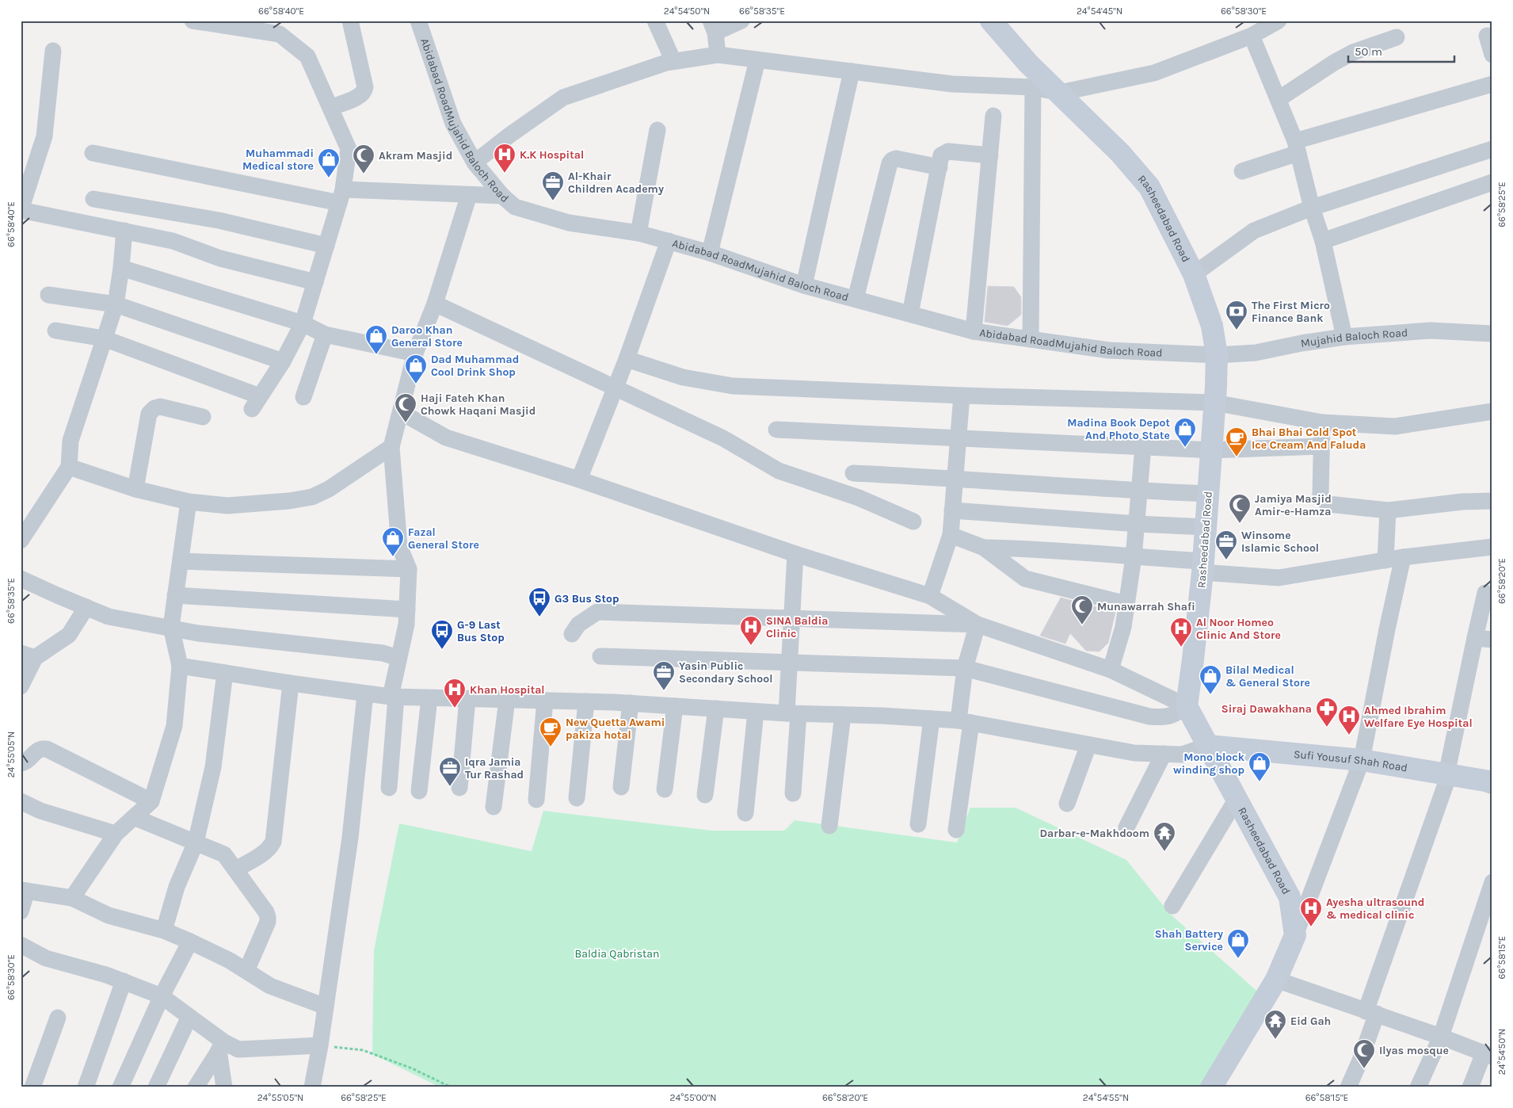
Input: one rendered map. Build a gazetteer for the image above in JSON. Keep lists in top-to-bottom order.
{
  "streets": {
    "main road": ["Rasheedabad Road", "Sufi Yousuf Shah Road"],
    "street": ["Abidabad RoadMujahid Baloch Road", "Mujahid Baloch Road"]
  },
  "crossings": [
    ["Abidabad RoadMujahid Baloch Road", "Rasheedabad Road"],
    ["Abidabad RoadMujahid Baloch Road", "Mujahid Baloch Road"],
    ["Rasheedabad Road", "Mujahid Baloch Road"],
    ["Rasheedabad Road", "Sufi Yousuf Shah Road"]
  ],
  "parks": ["Baldia Qabristan"],
  "places": {
    "hospital": [
      "K.K Hospital",
      "SINA Baldia Clinic",
      "Al Noor Homeo Clinic And Store",
      "Khan Hospital",
      "Ahmed Ibrahim Welfare Eye Hospital",
      "Ayesha ultrasound & medical clinic"
    ],
    "mosque": [
      "Akram Masjid",
      "Haji Fateh Khan Chowk Haqani Masjid",
      "Jamiya Masjid Amir-e-Hamza",
      "Munawarrah Shafi",
      "Ilyas mosque"
    ],
    "shop": [
      "Muhammadi Medical store",
      "Daroo Khan General Store",
      "Dad Muhammad Cool Drink Shop",
      "Madina Book Depot And Photo State",
      "Fazal General Store",
      "Bilal Medical & General Store",
      "Mono block winding shop",
      "Shah Battery Service"
    ],
    "office": [
      "Al-Khair Children Academy",
      "Winsome Islamic School",
      "Yasin Public Secondary School",
      "Iqra Jamia Tur Rashad"
    ],
    "bank": ["The First Micro Finance Bank"],
    "cafe": ["Bhai Bhai Cold Spot Ice Cream And Faluda", "New Quetta Awami pakiza hotal"],
    "bus stop": ["G3 Bus Stop", "G-9 Last Bus Stop"],
    "pharmacy": ["Siraj Dawakhana"],
    "temple": ["Darbar-e-Makhdoom", "Eid Gah"]
  },
  "scale_bar": "50 m",
  "coordinates": [
    "66°58'40\"E",
    "24°54'50\"N",
    "66°58'35\"E",
    "24°54'45\"N",
    "66°58'30\"E",
    "66°58'25\"E",
    "66°58'20\"E",
    "24°55'05\"N",
    "66°58'15\"E",
    "24°55'00\"N",
    "24°54'55\"N"
  ]
}
